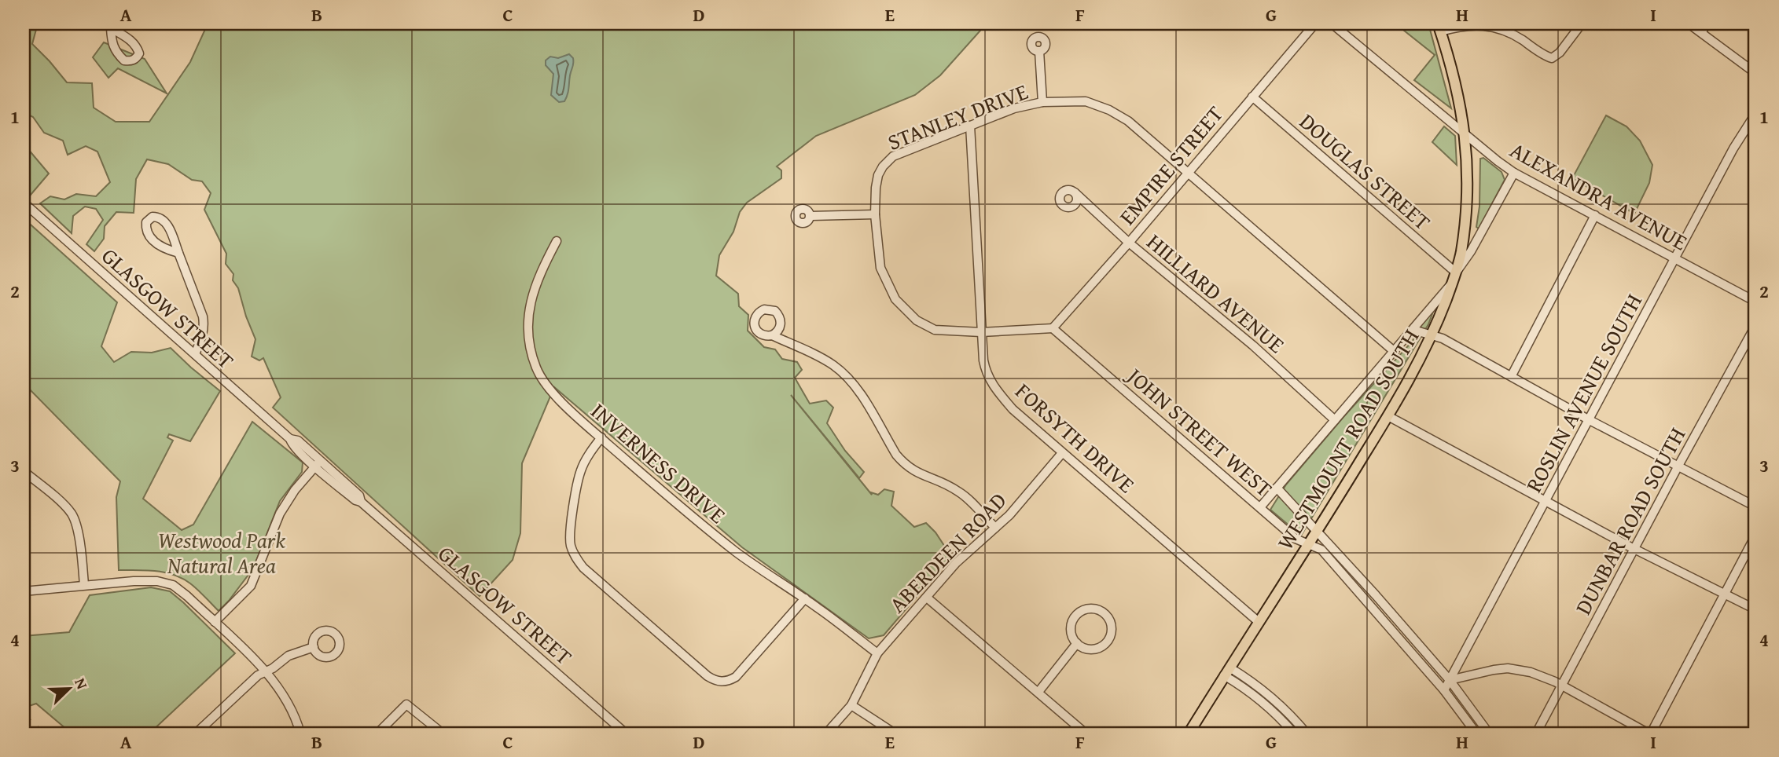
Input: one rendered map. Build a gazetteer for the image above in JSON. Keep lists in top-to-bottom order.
{
  "streets": {
    "main road": ["WESTMOUNT ROAD SOUTH"],
    "street": [
      "STANLEY DRIVE",
      "EMPIRE STREET",
      "DOUGLAS STREET",
      "ALEXANDRA AVENUE",
      "HILLIARD AVENUE",
      "GLASGOW STREET",
      "ROSLIN AVENUE SOUTH",
      "JOHN STREET WEST",
      "FORSYTH DRIVE",
      "INVERNESS DRIVE",
      "DUNBAR ROAD SOUTH",
      "ABERDEEN ROAD"
    ]
  },
  "crossings": [
    ["STANLEY DRIVE", "EMPIRE STREET"],
    ["STANLEY DRIVE", "JOHN STREET WEST"],
    ["STANLEY DRIVE", "FORSYTH DRIVE"],
    ["STANLEY DRIVE", "WESTMOUNT ROAD SOUTH"],
    ["EMPIRE STREET", "DOUGLAS STREET"],
    ["EMPIRE STREET", "HILLIARD AVENUE"],
    ["EMPIRE STREET", "JOHN STREET WEST"],
    ["DOUGLAS STREET", "WESTMOUNT ROAD SOUTH"],
    ["ALEXANDRA AVENUE", "ROSLIN AVENUE SOUTH"],
    ["ALEXANDRA AVENUE", "WESTMOUNT ROAD SOUTH"],
    ["HILLIARD AVENUE", "WESTMOUNT ROAD SOUTH"],
    ["ROSLIN AVENUE SOUTH", "JOHN STREET WEST"],
    ["JOHN STREET WEST", "WESTMOUNT ROAD SOUTH"],
    ["FORSYTH DRIVE", "WESTMOUNT ROAD SOUTH"],
    ["FORSYTH DRIVE", "ABERDEEN ROAD"],
    ["INVERNESS DRIVE", "ABERDEEN ROAD"]
  ],
  "parks": ["Westwood Park Natural Area"],
  "north": "top right",
  "grid": {
    "columns": [
      "A",
      "B",
      "C",
      "D",
      "E",
      "F",
      "G",
      "H",
      "I"
    ],
    "rows": [
      "1",
      "2",
      "3",
      "4"
    ]
  }
}
